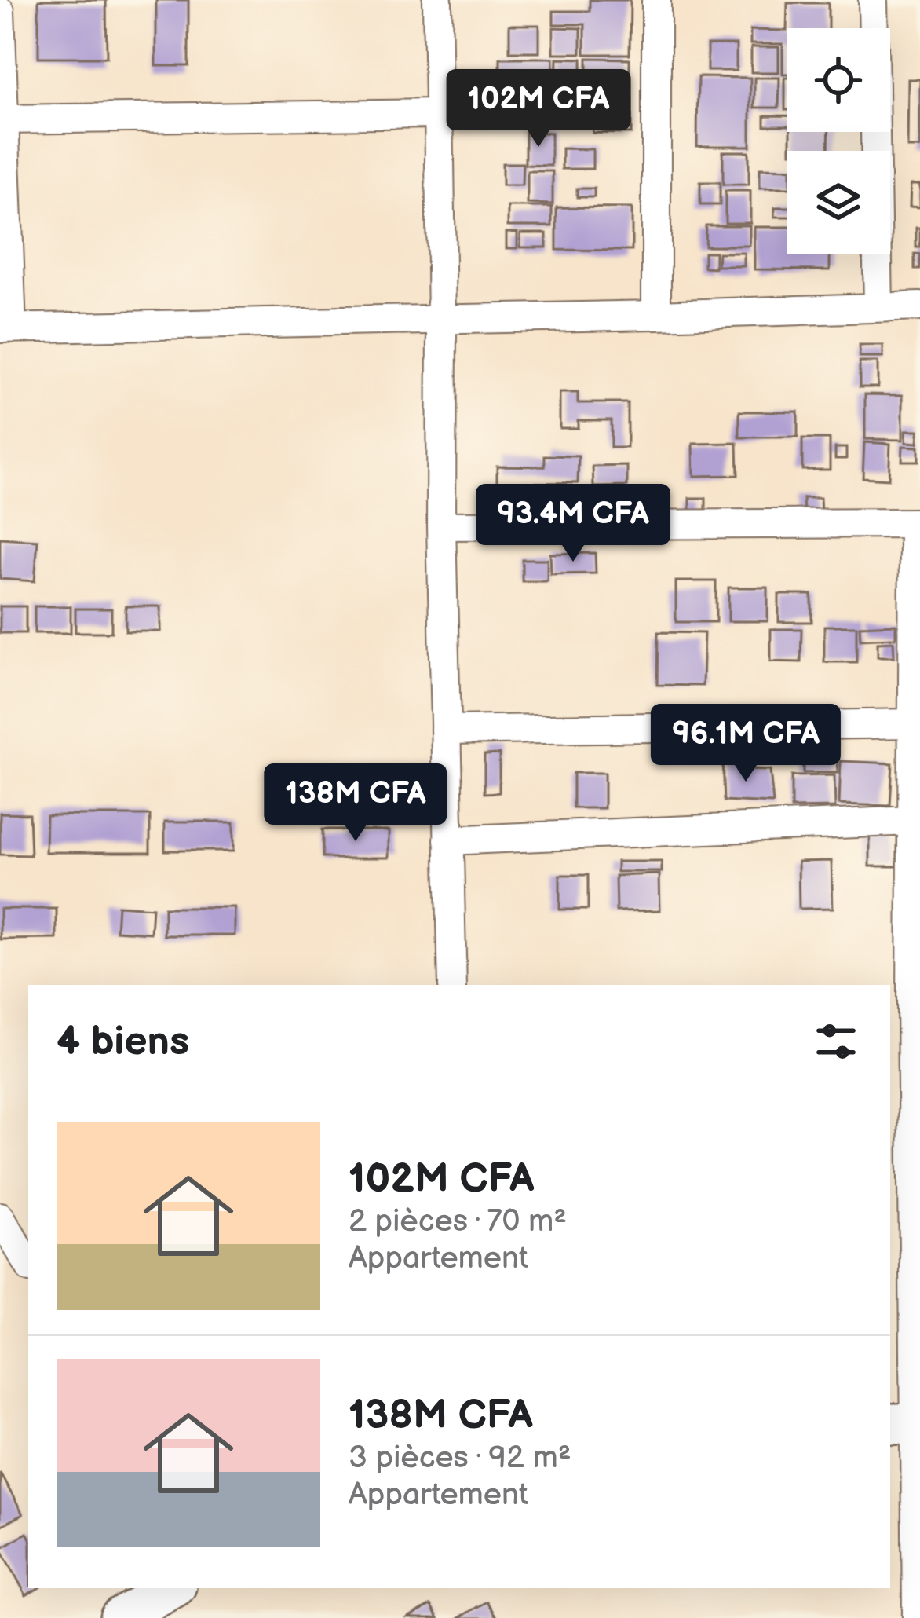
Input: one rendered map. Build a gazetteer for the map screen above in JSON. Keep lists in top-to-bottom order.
{
  "page": {
    "price": [
      "102M CFA",
      "93.4M CFA",
      "96.1M CFA",
      "138M CFA"
    ],
    "heading": "4 biens",
    "list": [
      {
        "name": "102M CFA",
        "note": "2 pièces · 70 m² · Appartement"
      },
      {
        "name": "138M CFA",
        "note": "3 pièces · 92 m² · Appartement"
      }
    ]
  }
}
